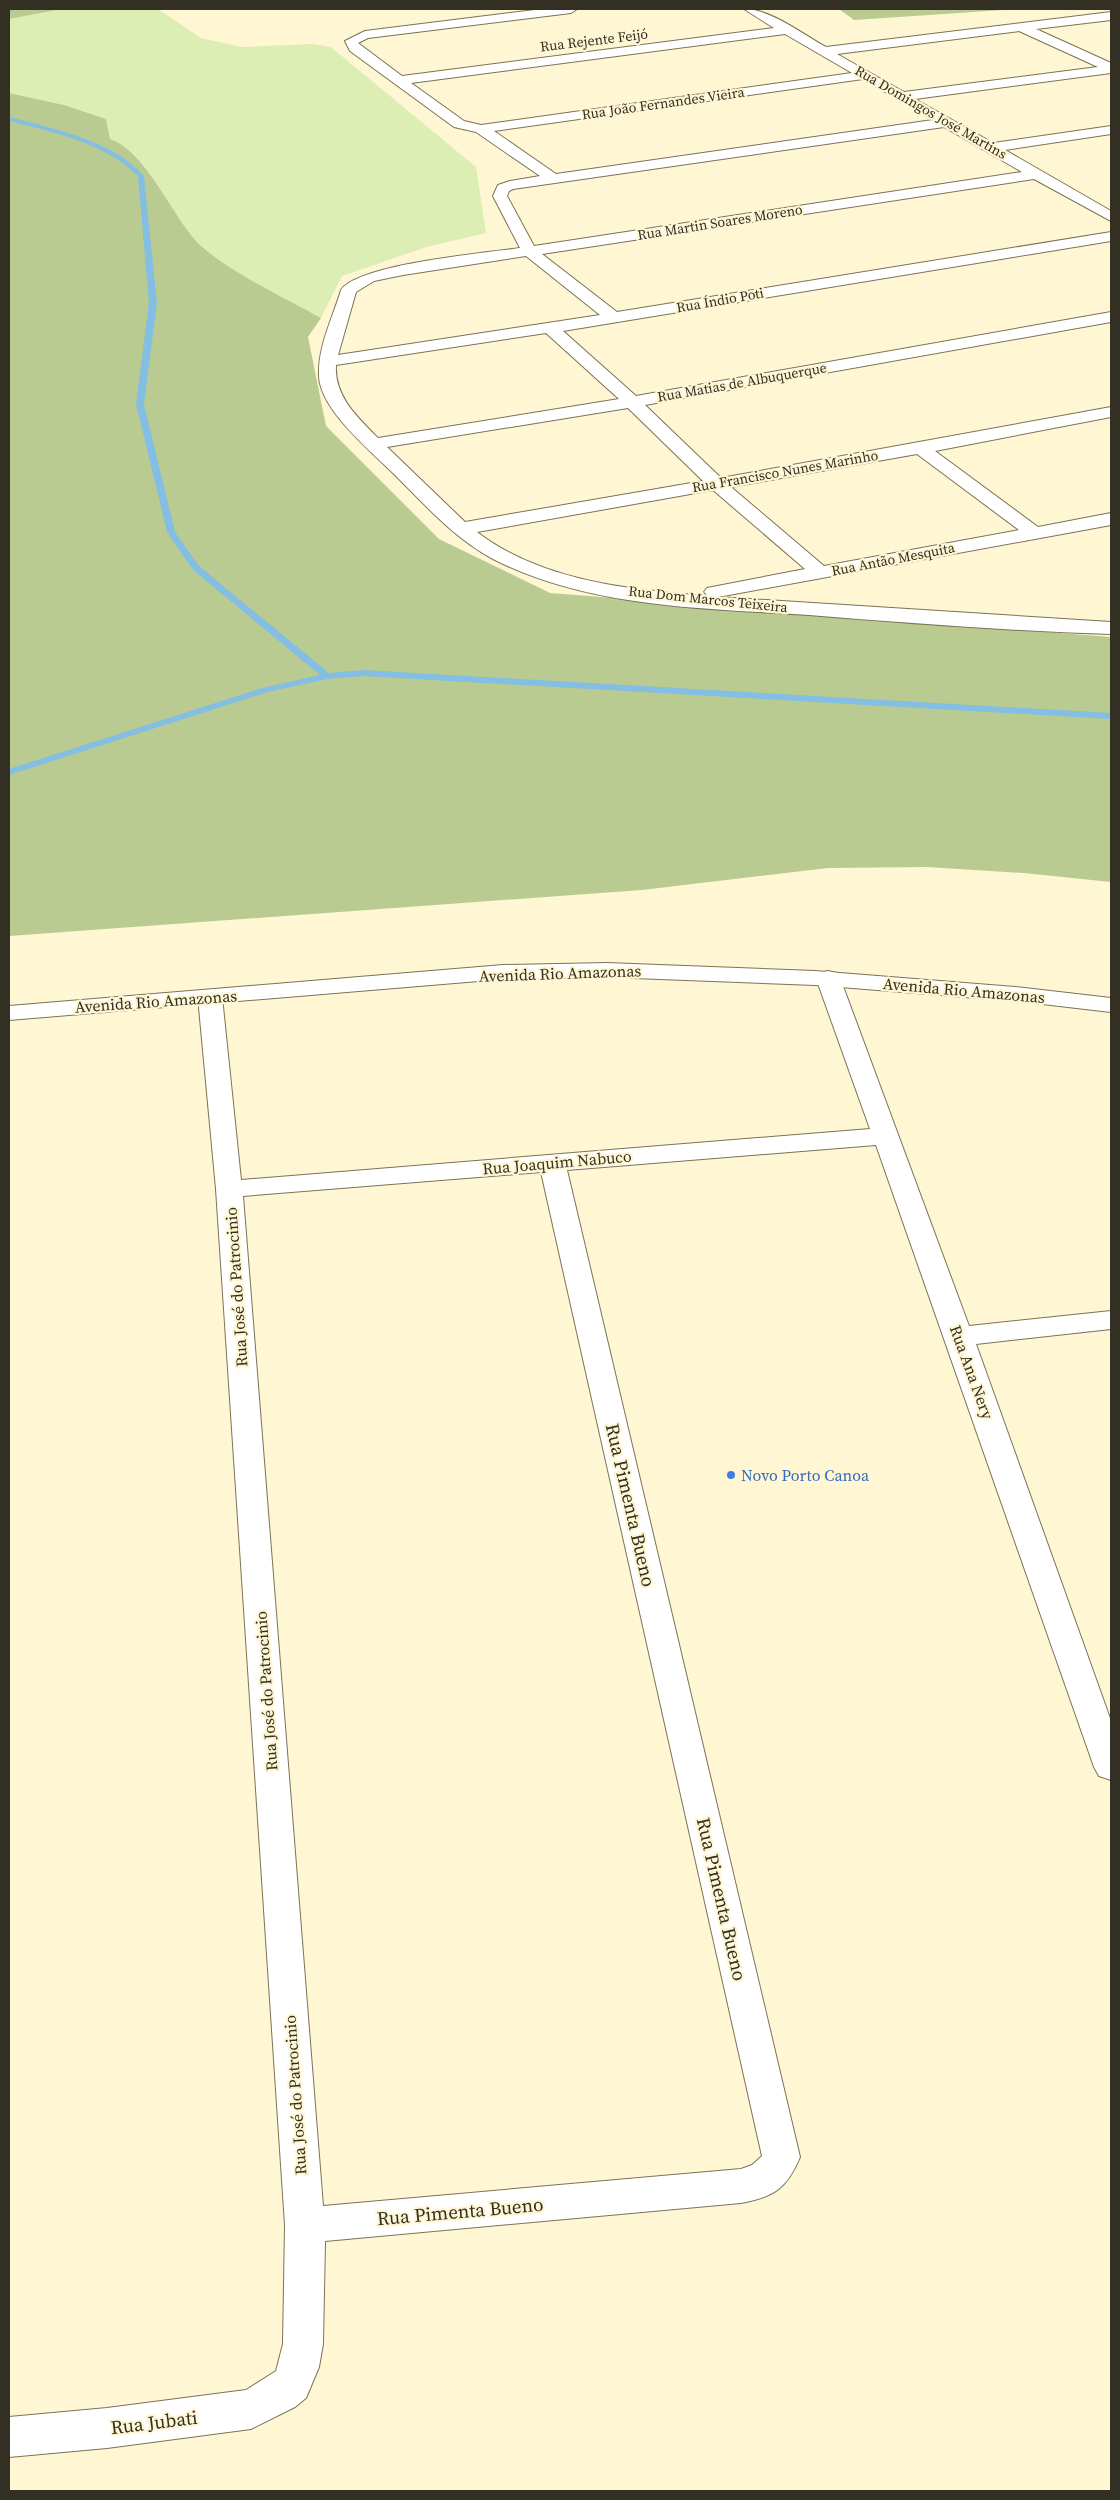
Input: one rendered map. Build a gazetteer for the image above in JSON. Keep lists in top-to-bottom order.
{
  "streets": {
    "street": [
      "Rua Rejente Feijó",
      "Rua João Fernandes Vieira",
      "Rua Domingos José Martins",
      "Rua Martin Soares Moreno",
      "Rua Índio Poti",
      "Rua Matias de Albuquerque",
      "Rua Francisco Nunes Marinho",
      "Rua Antão Mesquita",
      "Rua Dom Marcos Teixeira",
      "Avenida Rio Amazonas",
      "Rua Joaquim Nabuco",
      "Rua José do Patrocinio",
      "Rua Ana Nery",
      "Rua Pimenta Bueno",
      "Rua Jubati"
    ]
  },
  "crossings": [
    ["Rua Rejente Feijó", "Rua João Fernandes Vieira"],
    ["Rua Rejente Feijó", "Rua Domingos José Martins"],
    ["Rua João Fernandes Vieira", "Rua Domingos José Martins"],
    ["Rua Domingos José Martins", "Rua Martin Soares Moreno"],
    ["Rua Martin Soares Moreno", "Rua Dom Marcos Teixeira"],
    ["Rua Índio Poti", "Rua Dom Marcos Teixeira"],
    ["Rua Matias de Albuquerque", "Rua Dom Marcos Teixeira"],
    ["Rua Francisco Nunes Marinho", "Rua Dom Marcos Teixeira"],
    ["Rua Antão Mesquita", "Rua Dom Marcos Teixeira"],
    ["Avenida Rio Amazonas", "Rua José do Patrocinio"],
    ["Avenida Rio Amazonas", "Rua Ana Nery"],
    ["Rua Joaquim Nabuco", "Rua José do Patrocinio"],
    ["Rua Joaquim Nabuco", "Rua Ana Nery"],
    ["Rua Joaquim Nabuco", "Rua Pimenta Bueno"],
    ["Rua José do Patrocinio", "Rua Pimenta Bueno"],
    ["Rua José do Patrocinio", "Rua Jubati"]
  ],
  "places": ["Novo Porto Canoa"]
}
